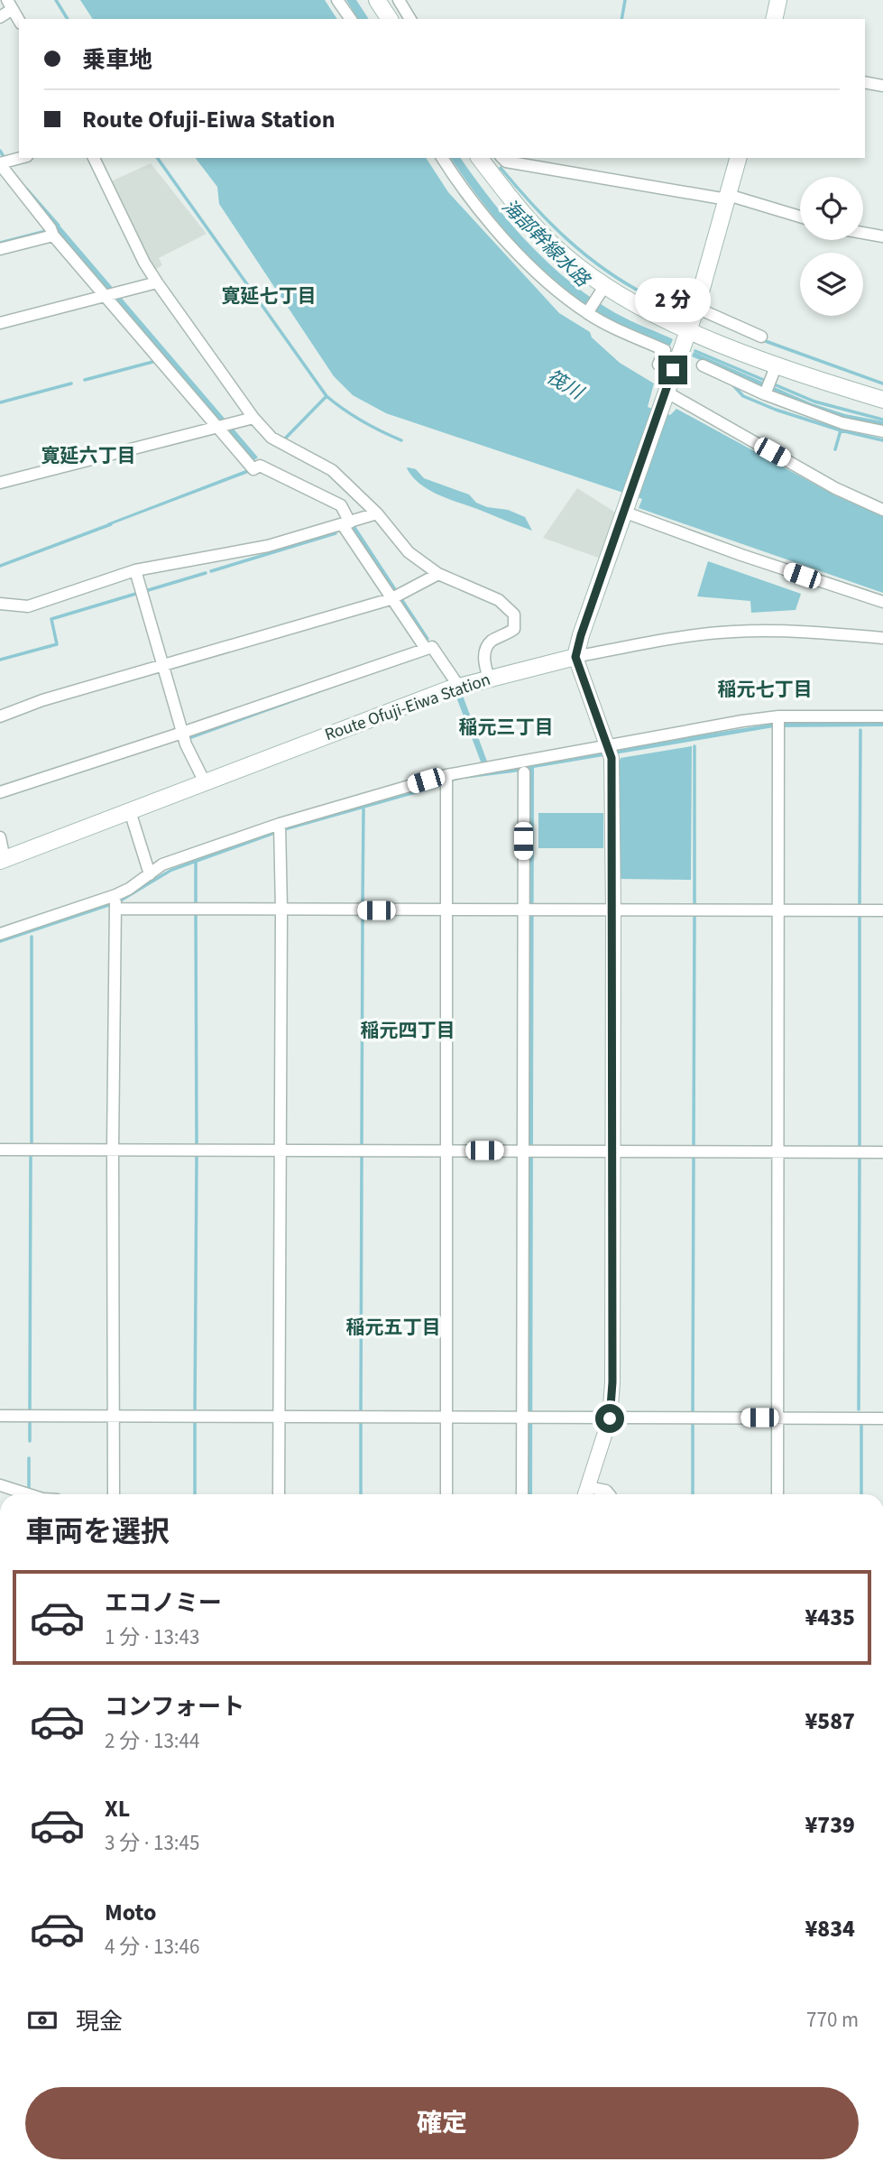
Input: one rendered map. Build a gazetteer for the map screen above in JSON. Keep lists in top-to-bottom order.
{
  "streets": {
    "main road": ["Route Ofuji-Eiwa Station"]
  },
  "districts": [
    "寛延七丁目",
    "寛延六丁目",
    "稲元七丁目",
    "稲元三丁目",
    "稲元四丁目",
    "稲元五丁目"
  ],
  "water": ["海部幹線水路", "筏川"],
  "page": {
    "banner": ["乗車地", "Route Ofuji-Eiwa Station"],
    "bubble": "2 分",
    "heading": "車両を選択",
    "list": [
      {
        "name": "エコノミー",
        "note": "1 分 · 13:43",
        "value": "¥435"
      },
      {
        "name": "コンフォート",
        "note": "2 分 · 13:44",
        "value": "¥587"
      },
      {
        "name": "XL",
        "note": "3 分 · 13:45",
        "value": "¥739"
      },
      {
        "name": "Moto",
        "note": "4 分 · 13:46",
        "value": "¥834"
      }
    ],
    "pay": ["現金", "770 m"],
    "buttons": "確定"
  }
}
